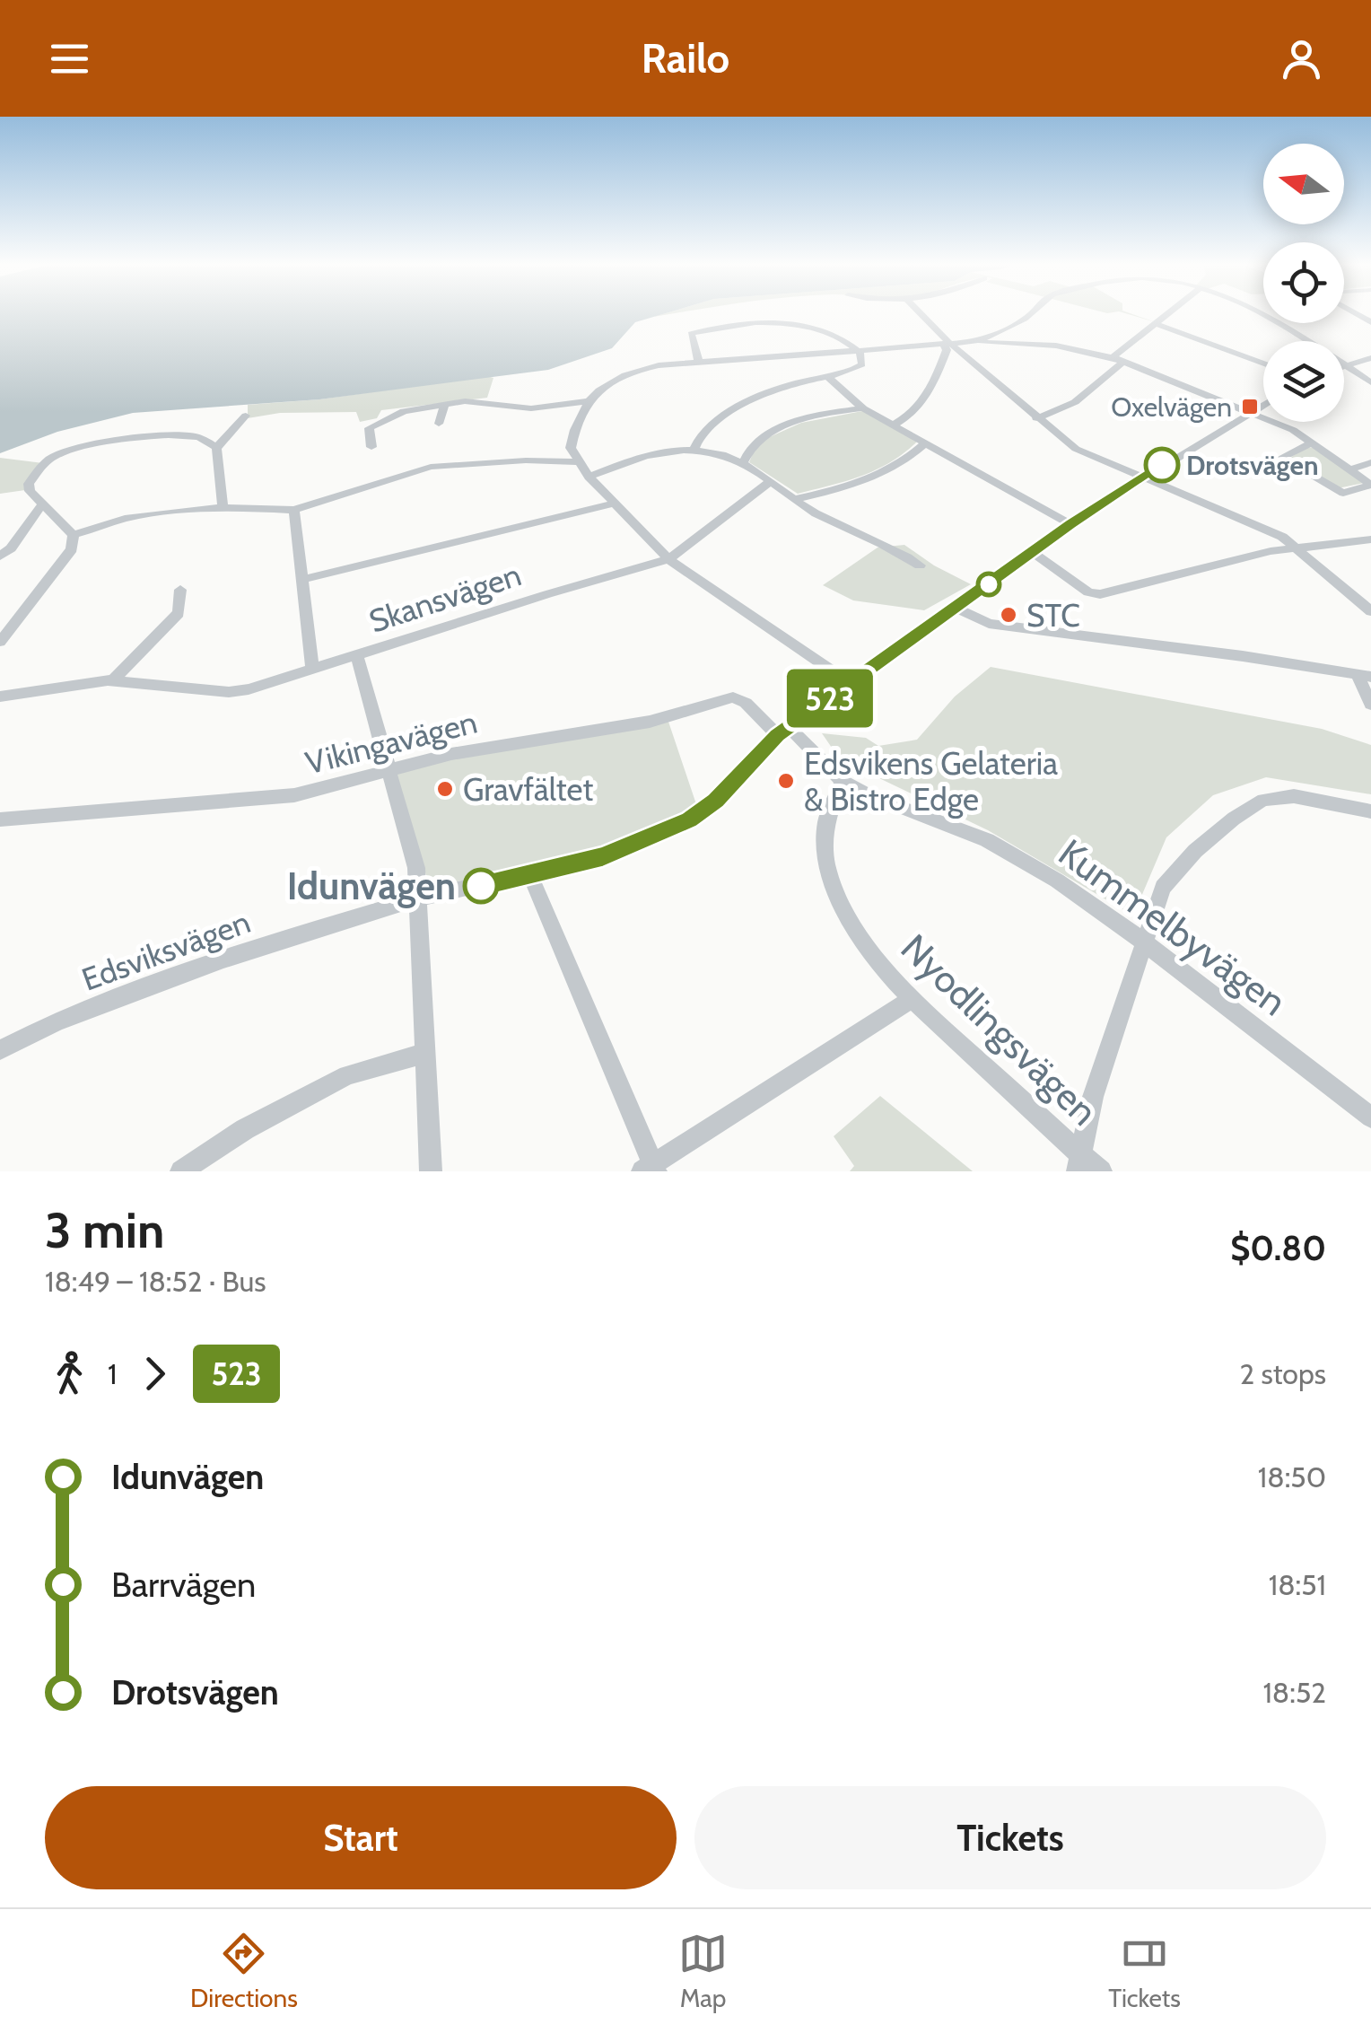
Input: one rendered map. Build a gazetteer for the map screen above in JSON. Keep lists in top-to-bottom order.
{
  "streets": {
    "street": [
      "Skansvägen",
      "Vikingavägen",
      "Kummelbyvägen",
      "Edsviksvägen",
      "Nyodlingsvägen"
    ]
  },
  "crossings": [
    ["Vikingavägen", "Kummelbyvägen"],
    ["Vikingavägen", "Edsviksvägen"],
    ["Kummelbyvägen", "Edsviksvägen"],
    ["Kummelbyvägen", "Nyodlingsvägen"]
  ],
  "places": {
    "transit": ["Oxelvägen"],
    "other": [
      "Drotsvägen",
      "STC",
      "Edsvikens Gelateria & Bistro Edge",
      "Gravfältet",
      "Idunvägen"
    ]
  },
  "lines": ["bus line 523"],
  "north": "left",
  "page": {
    "header": "Railo",
    "on_map": "523",
    "heading": ["3 min", "18:49 – 18:52 · Bus", "$0.80"],
    "legs": ["1", "523", "2 stops"],
    "list": [
      {
        "name": "Idunvägen",
        "value": "18:50"
      },
      {
        "name": "Barrvägen",
        "value": "18:51"
      },
      {
        "name": "Drotsvägen",
        "value": "18:52"
      }
    ],
    "buttons": ["Start", "Tickets"],
    "tabs": ["Directions", "Map", "Tickets"]
  }
}
